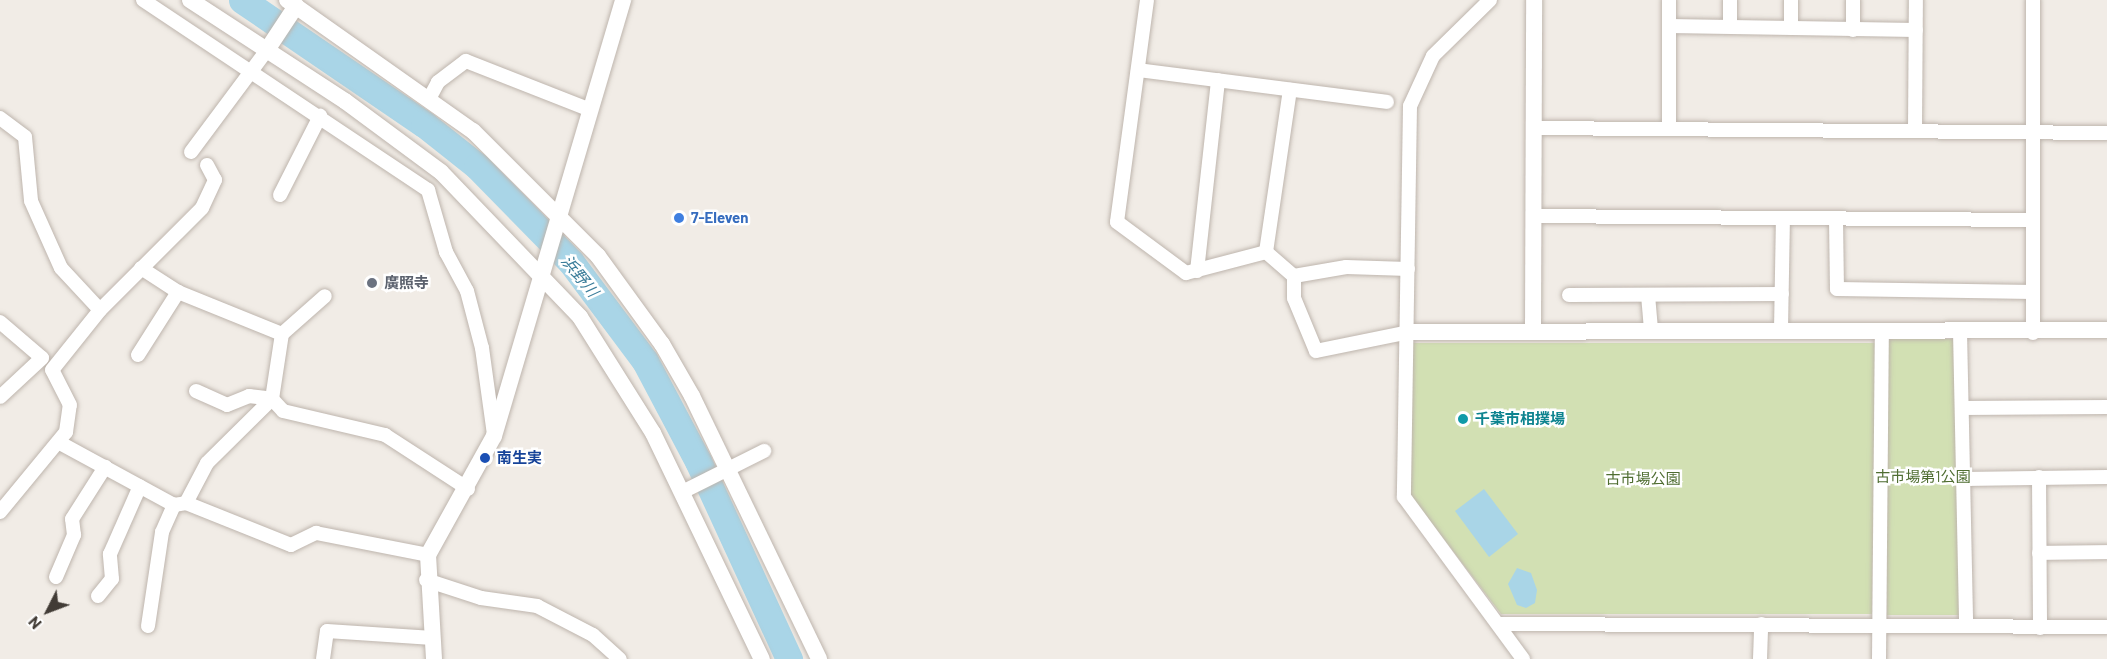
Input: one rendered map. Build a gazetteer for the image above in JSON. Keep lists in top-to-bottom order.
{
  "water": ["浜野川"],
  "parks": ["古市場第1公園", "古市場公園"],
  "places": [
    "7-Eleven",
    "廣照寺",
    "千葉市相撲場",
    "南生実"
  ],
  "north": "bottom left"
}
